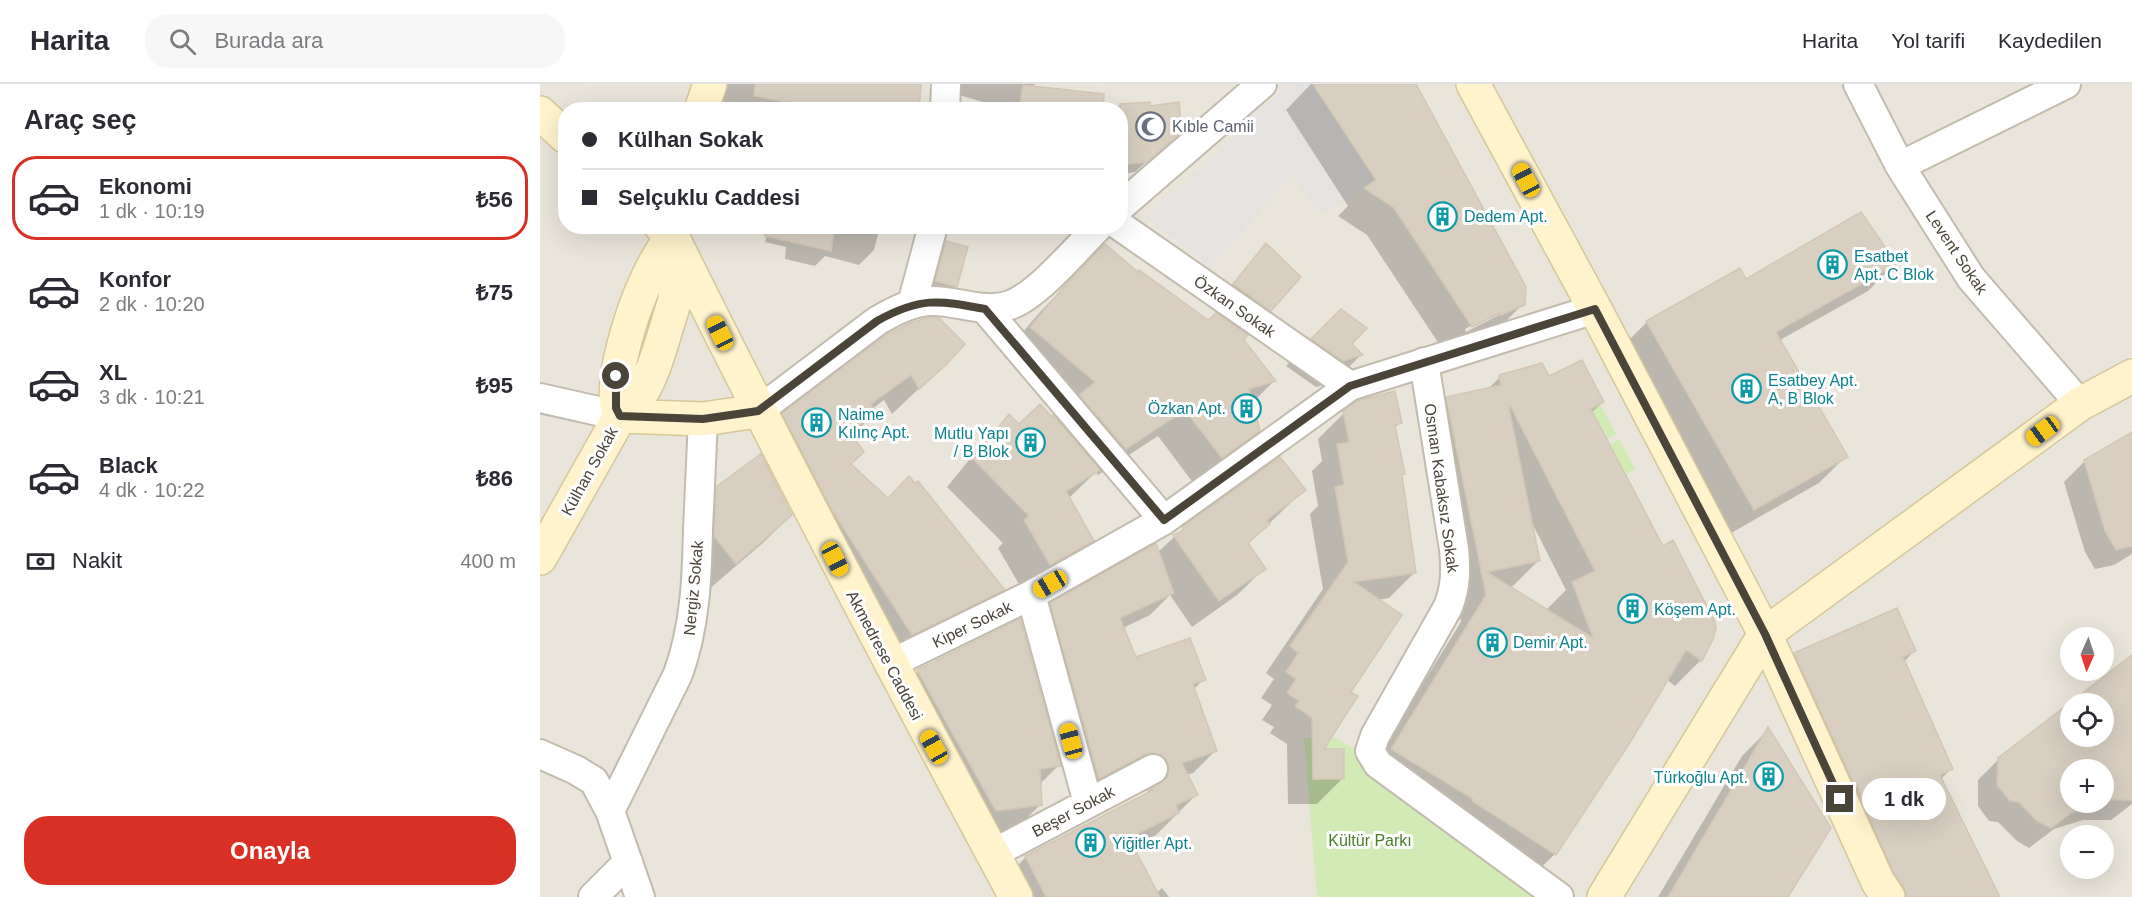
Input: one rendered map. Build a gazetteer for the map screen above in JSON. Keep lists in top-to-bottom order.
{
  "streets": {
    "street": [
      "Levent Sokak",
      "Özkan Sokak",
      "Külhan Sokak",
      "Osman Kabaksız Sokak",
      "Nergiz Sokak",
      "Kiper Sokak",
      "Akmedrese Caddesi",
      "Beşer Sokak"
    ]
  },
  "crossings": [
    ["Özkan Sokak", "Kiper Sokak"],
    ["Osman Kabaksız Sokak", "Kiper Sokak"],
    ["Kiper Sokak", "Akmedrese Caddesi"],
    ["Akmedrese Caddesi", "Beşer Sokak"]
  ],
  "parks": ["Kültür Parkı"],
  "places": {
    "mosque": ["Kıble Camii"],
    "building": [
      "Dedem Apt.",
      "Esatbet Apt. C Blok",
      "Esatbey Apt. A, B Blok",
      "Özkan Apt.",
      "Naime Kılınç Apt.",
      "Mutlu Yapı / B Blok",
      "Köşem Apt.",
      "Demir Apt.",
      "Türkoğlu Apt.",
      "Yiğitler Apt."
    ]
  },
  "north": "bottom",
  "page": {
    "header": "Harita",
    "search": "Burada ara",
    "nav": ["Harita", "Yol tarifi", "Kaydedilen"],
    "heading": "Araç seç",
    "banner": ["Külhan Sokak", "Selçuklu Caddesi"],
    "list": [
      {
        "name": "Ekonomi",
        "note": "1 dk · 10:19",
        "value": "₺56"
      },
      {
        "name": "Konfor",
        "note": "2 dk · 10:20",
        "value": "₺75"
      },
      {
        "name": "XL",
        "note": "3 dk · 10:21",
        "value": "₺95"
      },
      {
        "name": "Black",
        "note": "4 dk · 10:22",
        "value": "₺86"
      }
    ],
    "pay": ["Nakit", "400 m"],
    "map_buttons": ["+", "−"],
    "bubble": "1 dk",
    "buttons": "Onayla"
  }
}
